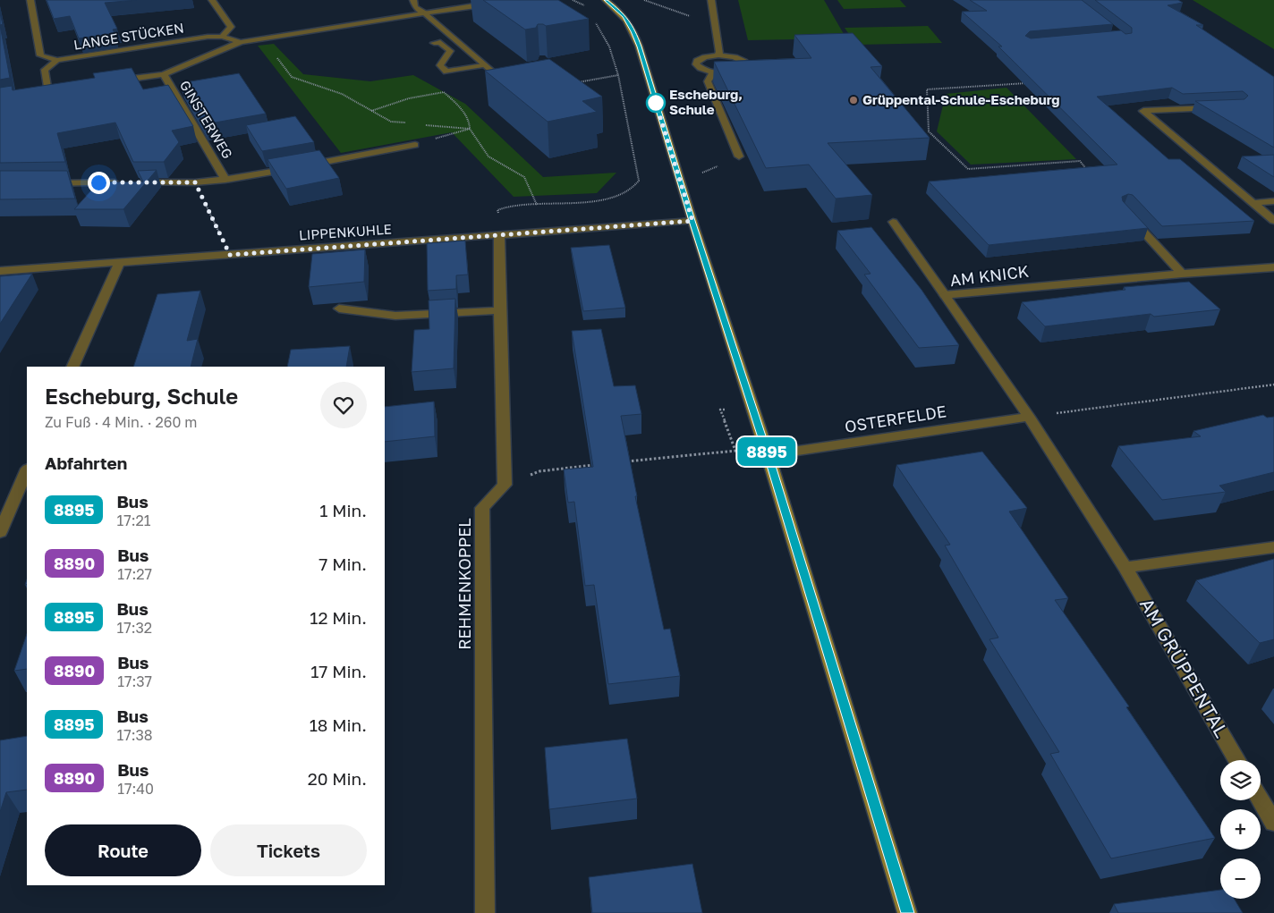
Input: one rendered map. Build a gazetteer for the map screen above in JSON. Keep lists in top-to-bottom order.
{
  "streets": {
    "street": [
      "LANGE STÜCKEN",
      "GINSTERWEG",
      "LIPPENKUHLE",
      "AM KNICK",
      "OSTERFELDE",
      "REHMENKOPPEL",
      "AM GRÜPPENTAL"
    ]
  },
  "crossings": [
    ["LANGE STÜCKEN", "GINSTERWEG"],
    ["AM KNICK", "OSTERFELDE"],
    ["AM KNICK", "AM GRÜPPENTAL"],
    ["OSTERFELDE", "AM GRÜPPENTAL"]
  ],
  "places": ["Grüppental-Schule-Escheburg", "Escheburg, Schule"],
  "lines": ["bus line 8895"],
  "page": {
    "on_map": "8895",
    "heading": [
      ["Escheburg, Schule", "Zu Fuß · 4 Min. · 260 m"],
      "Abfahrten"
    ],
    "list": [
      {
        "mark": "8895",
        "name": "Bus",
        "note": "17:21",
        "value": "1 Min."
      },
      {
        "mark": "8890",
        "name": "Bus",
        "note": "17:27",
        "value": "7 Min."
      },
      {
        "mark": "8895",
        "name": "Bus",
        "note": "17:32",
        "value": "12 Min."
      },
      {
        "mark": "8890",
        "name": "Bus",
        "note": "17:37",
        "value": "17 Min."
      },
      {
        "mark": "8895",
        "name": "Bus",
        "note": "17:38",
        "value": "18 Min."
      },
      {
        "mark": "8890",
        "name": "Bus",
        "note": "17:40",
        "value": "20 Min."
      }
    ],
    "map_buttons": ["+", "−"],
    "buttons": ["Route", "Tickets"]
  }
}
